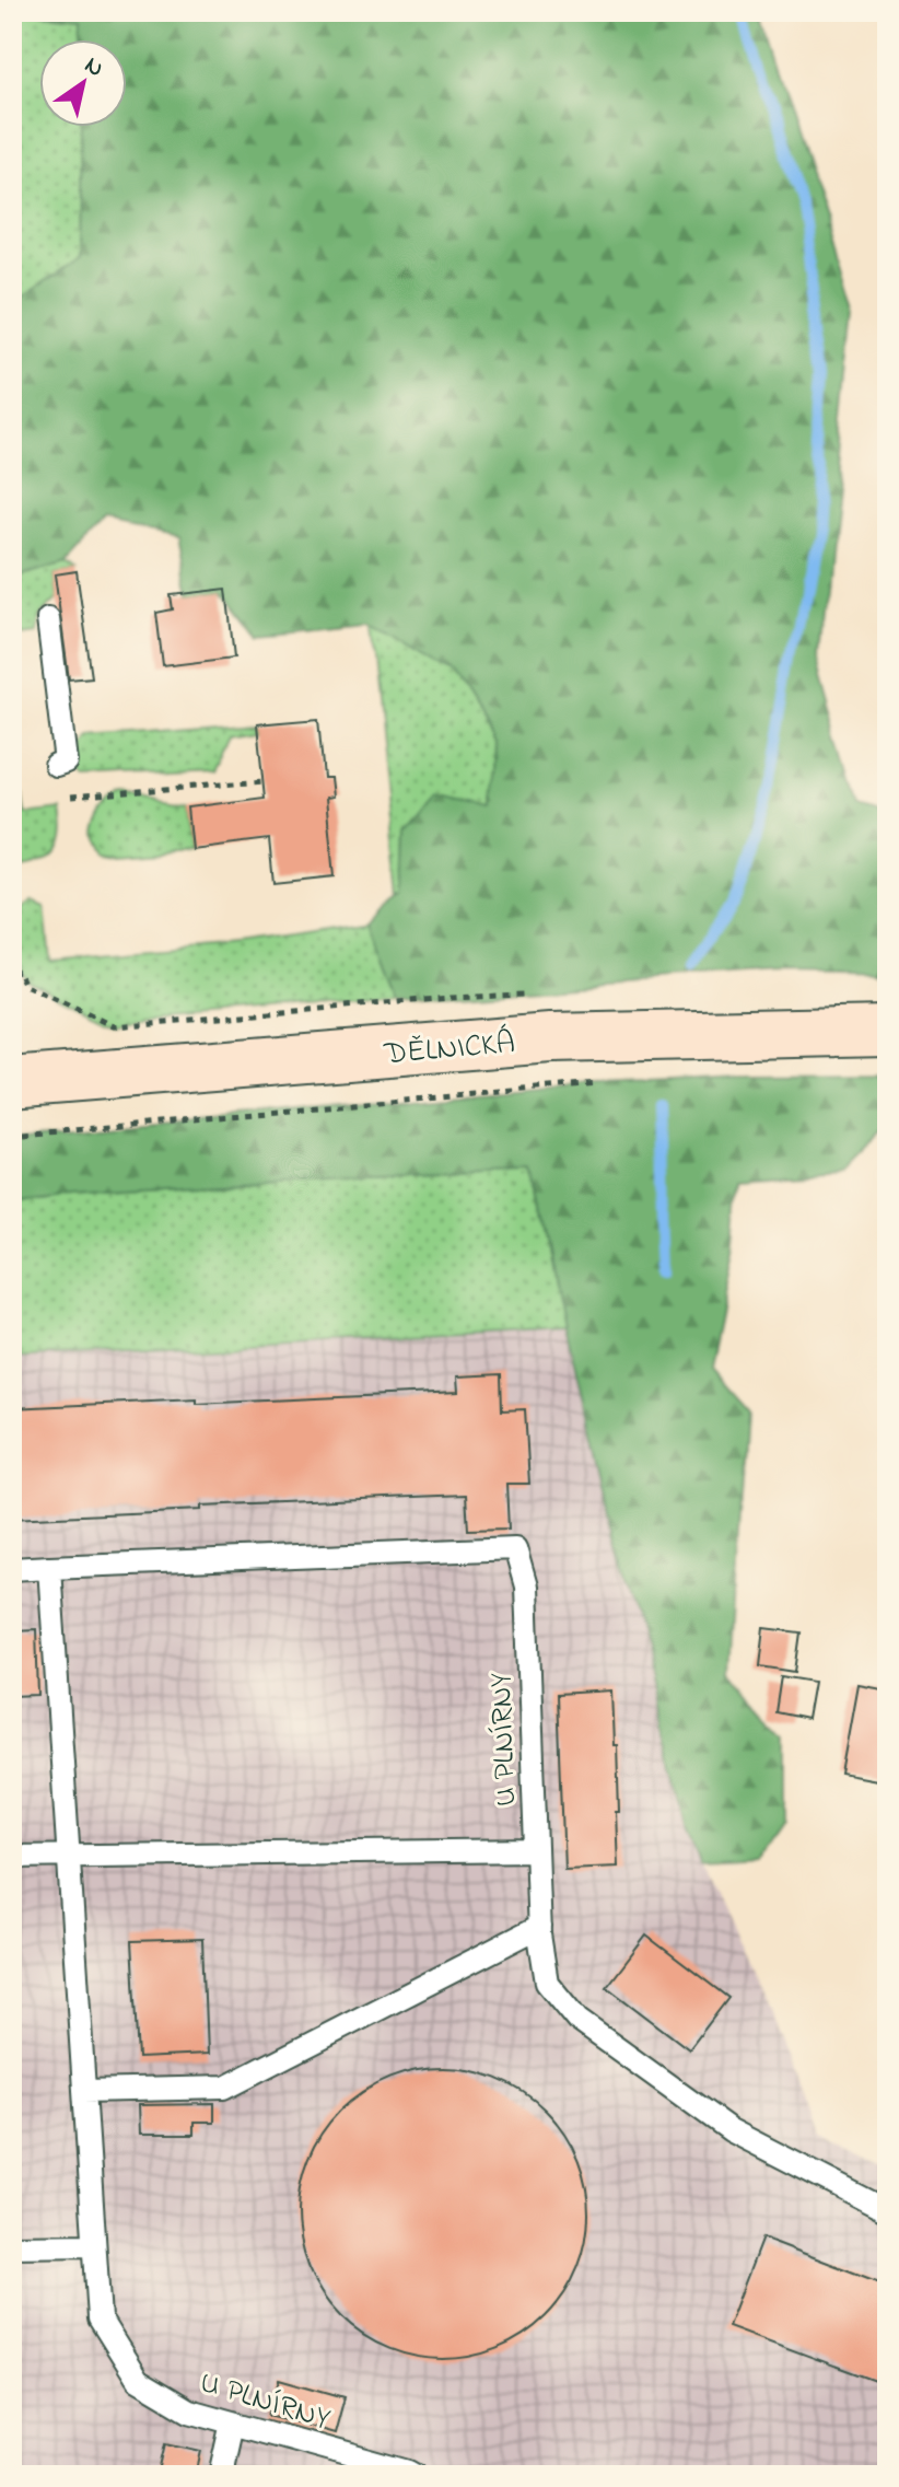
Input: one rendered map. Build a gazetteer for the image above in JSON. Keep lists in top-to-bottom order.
{
  "streets": {
    "street": ["DĚLNICKÁ"],
    "lane": ["U PLNÍRNY"]
  },
  "north": "top right"
}
